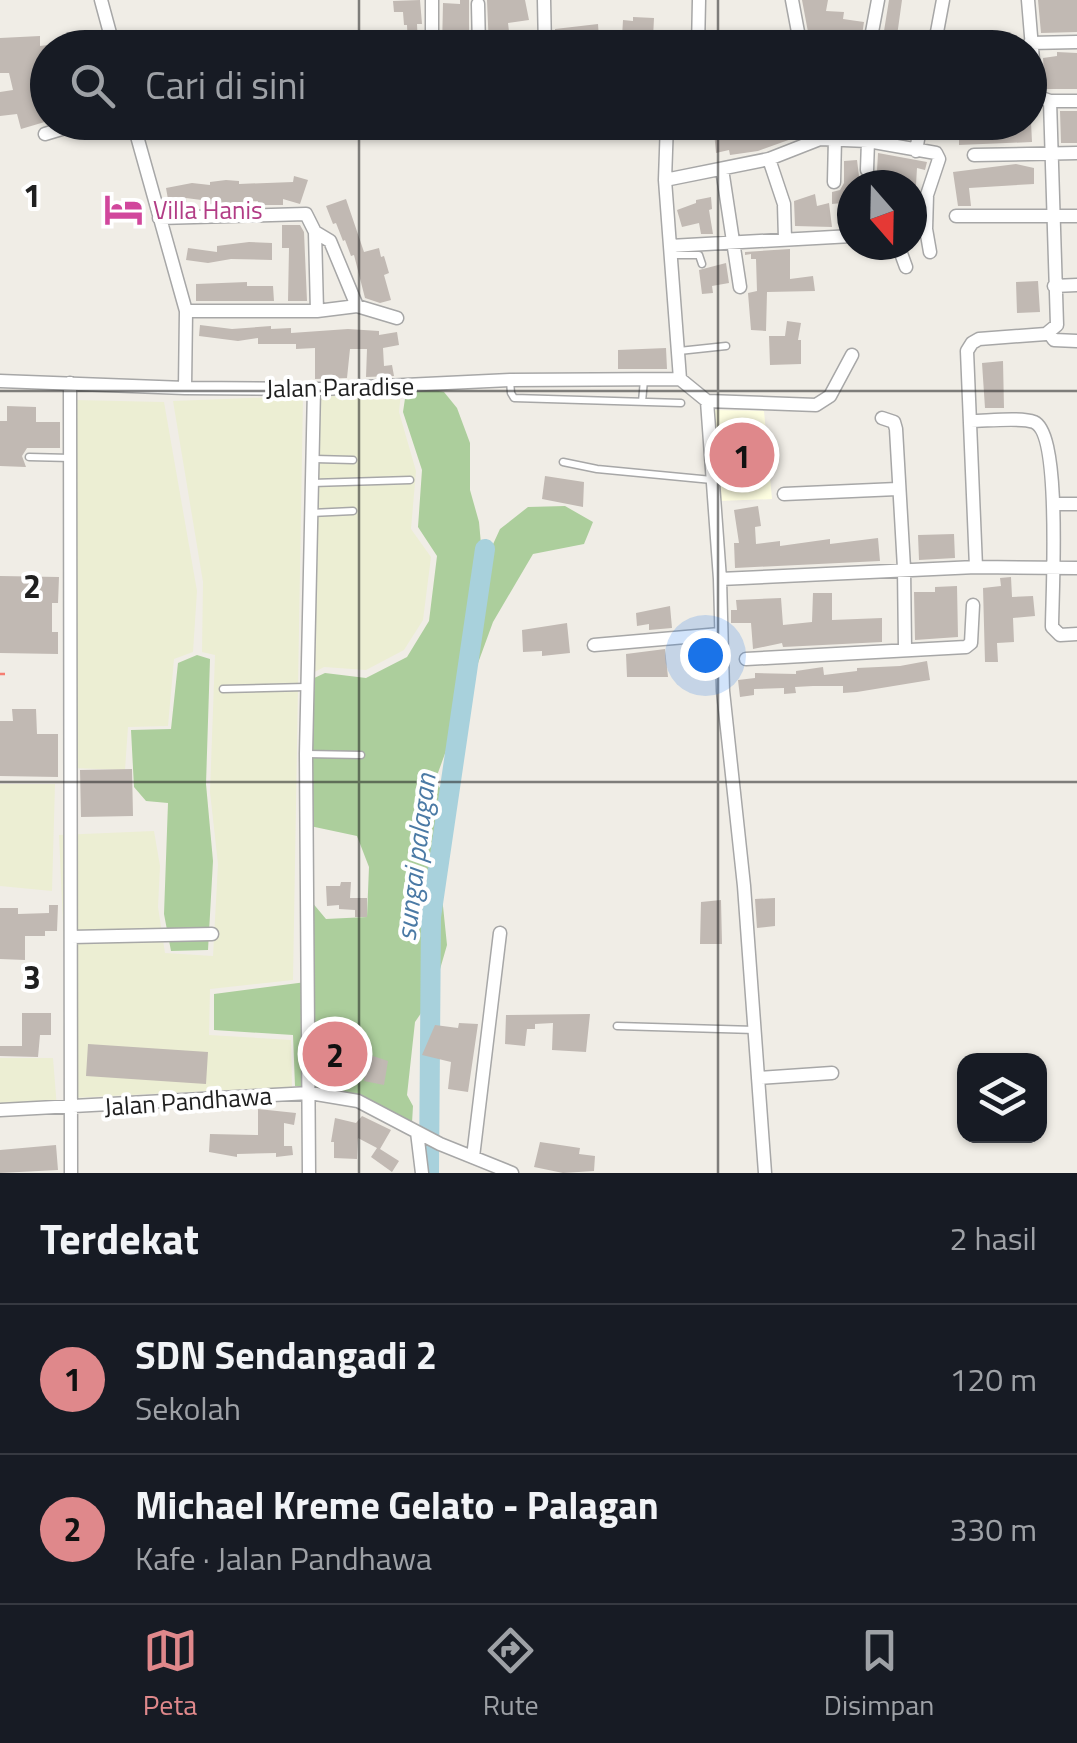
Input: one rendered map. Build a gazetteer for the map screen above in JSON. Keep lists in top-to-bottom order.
{
  "streets": {
    "street": ["Jalan Paradise", "Jalan Pandhawa"]
  },
  "water": ["sungai palagan"],
  "places": {
    "hotel": ["Villa Hanis"]
  },
  "north": "bottom",
  "page": {
    "search": "Cari di sini",
    "pins": ["1", "2"],
    "heading": ["Terdekat", "2 hasil"],
    "list": [
      {
        "mark": "1",
        "name": "SDN Sendangadi 2",
        "note": "Sekolah",
        "value": "120 m"
      },
      {
        "mark": "2",
        "name": "Michael Kreme Gelato - Palagan",
        "note": "Kafe · Jalan Pandhawa",
        "value": "330 m"
      }
    ],
    "nav": ["Peta", "Rute", "Disimpan"]
  },
  "grid": {
    "rows": ["1", "2", "3"]
  }
}
